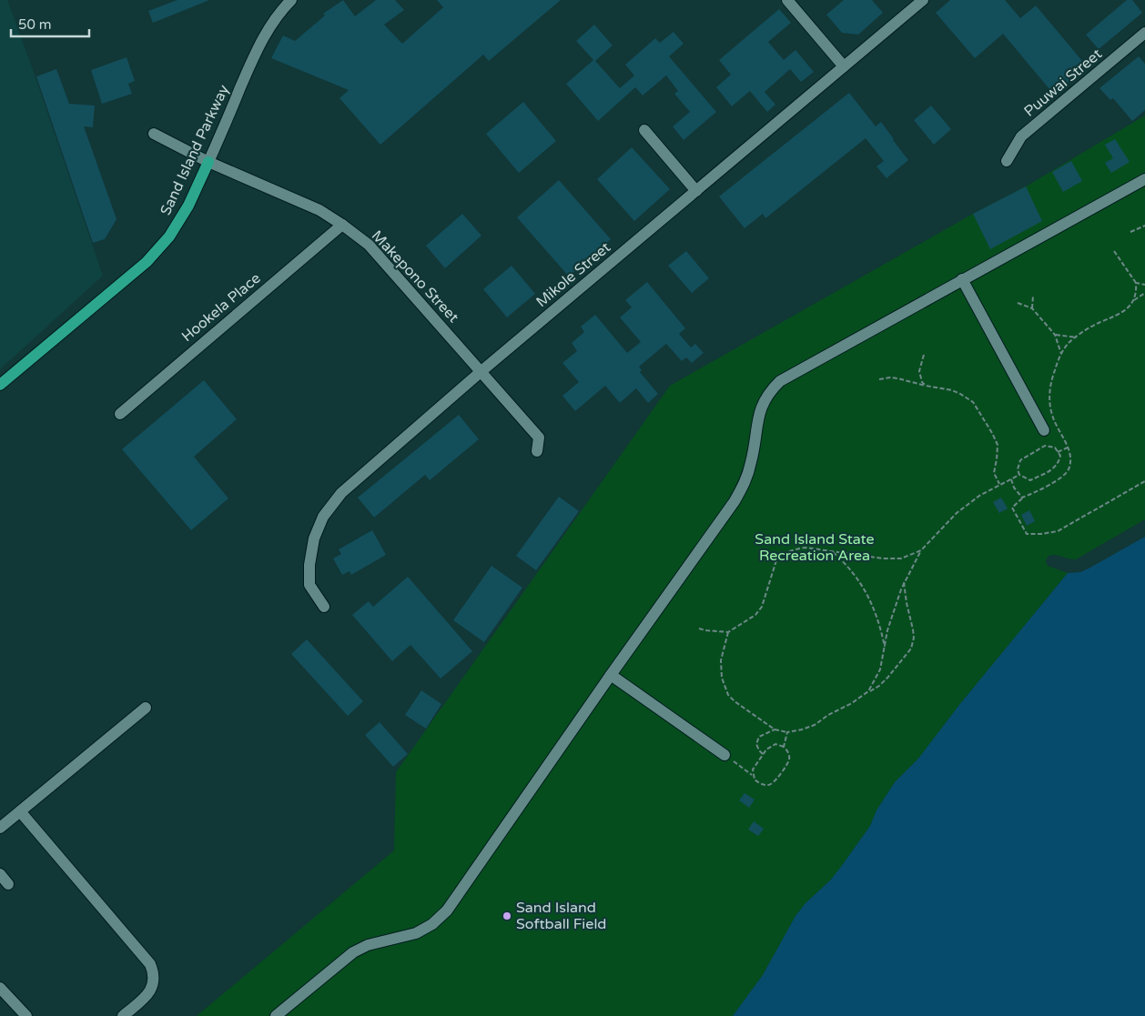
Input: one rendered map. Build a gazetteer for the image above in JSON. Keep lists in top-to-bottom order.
{
  "streets": {
    "main road": ["Sand Island Parkway"],
    "street": [
      "Puuwai Street",
      "Mikole Street",
      "Makepono Street",
      "Hookela Place"
    ]
  },
  "crossings": [
    ["Sand Island Parkway", "Makepono Street"],
    ["Mikole Street", "Makepono Street"],
    ["Makepono Street", "Hookela Place"]
  ],
  "parks": ["Sand Island State Recreation Area"],
  "places": ["Sand Island Softball Field"],
  "scale_bar": "50 m"
}
